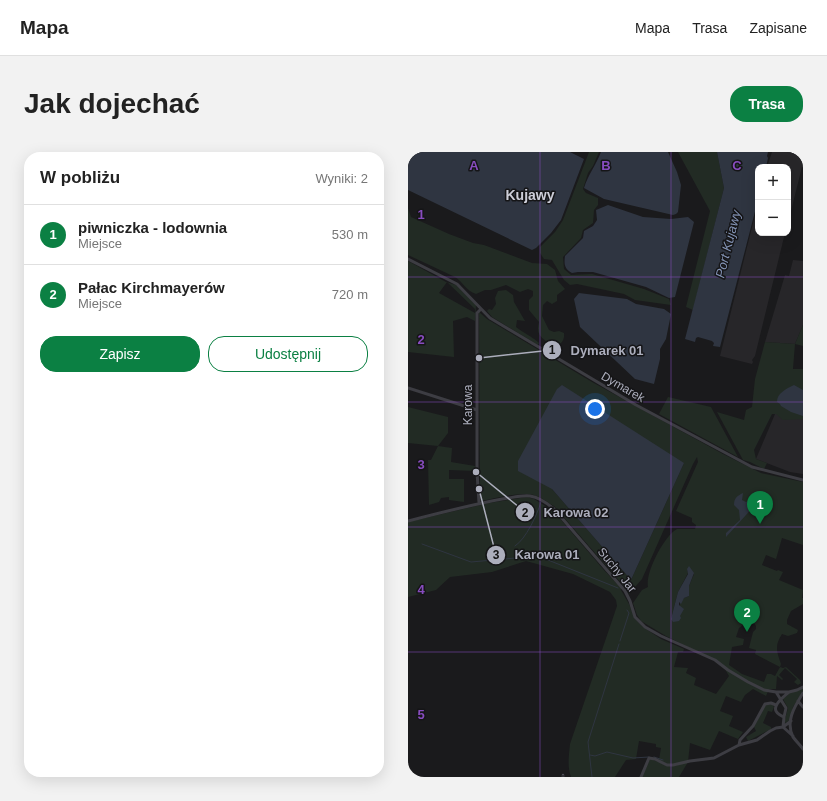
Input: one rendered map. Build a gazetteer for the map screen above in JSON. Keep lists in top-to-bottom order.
{
  "streets": {
    "street": ["Dymarek", "Karowa", "Suchy Jar"]
  },
  "crossings": [
    ["Dymarek", "Karowa"],
    ["Karowa", "Suchy Jar"]
  ],
  "districts": ["Kujawy"],
  "water": ["Port Kujawy"],
  "places": ["Dymarek 01", "Karowa 02", "Karowa 01"],
  "page": {
    "header": "Mapa",
    "nav": ["Mapa", "Trasa", "Zapisane"],
    "buttons": [
      "Trasa",
      ["Zapisz", "Udostępnij"]
    ],
    "title": "Jak dojechać",
    "heading": ["W pobliżu", "Wyniki: 2"],
    "map_buttons": ["+", "−"],
    "list": [
      {
        "mark": "1",
        "name": "piwniczka - lodownia",
        "note": "Miejsce",
        "value": "530 m"
      },
      {
        "mark": "2",
        "name": "Pałac Kirchmayerów",
        "note": "Miejsce",
        "value": "720 m"
      }
    ],
    "pins": ["1", "2"]
  },
  "grid": {
    "columns": ["A", "B", "C"],
    "rows": [
      "1",
      "2",
      "3",
      "4",
      "5"
    ]
  }
}
